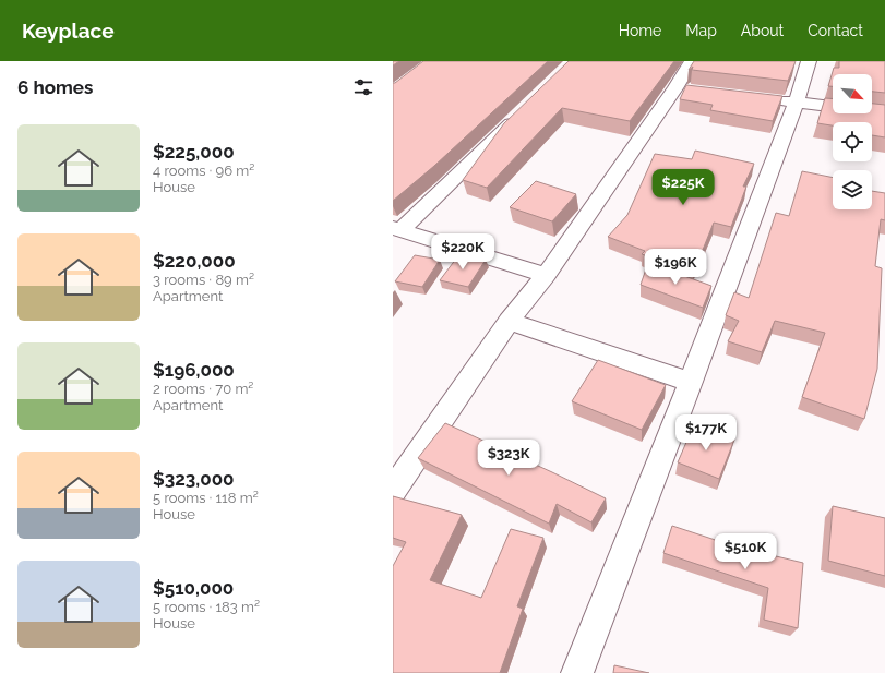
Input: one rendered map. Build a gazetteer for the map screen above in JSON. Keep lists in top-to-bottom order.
{
  "north": "bottom right",
  "page": {
    "header": "Keyplace",
    "nav": [
      "Home",
      "Map",
      "About",
      "Contact"
    ],
    "heading": "6 homes",
    "list": [
      {
        "name": "$225,000",
        "note": "4 rooms · 96 m² · House"
      },
      {
        "name": "$220,000",
        "note": "3 rooms · 89 m² · Apartment"
      },
      {
        "name": "$196,000",
        "note": "2 rooms · 70 m² · Apartment"
      },
      {
        "name": "$323,000",
        "note": "5 rooms · 118 m² · House"
      },
      {
        "name": "$510,000",
        "note": "5 rooms · 183 m² · House"
      }
    ],
    "price": [
      "$225K",
      "$220K",
      "$196K",
      "$177K",
      "$323K",
      "$510K"
    ]
  }
}
